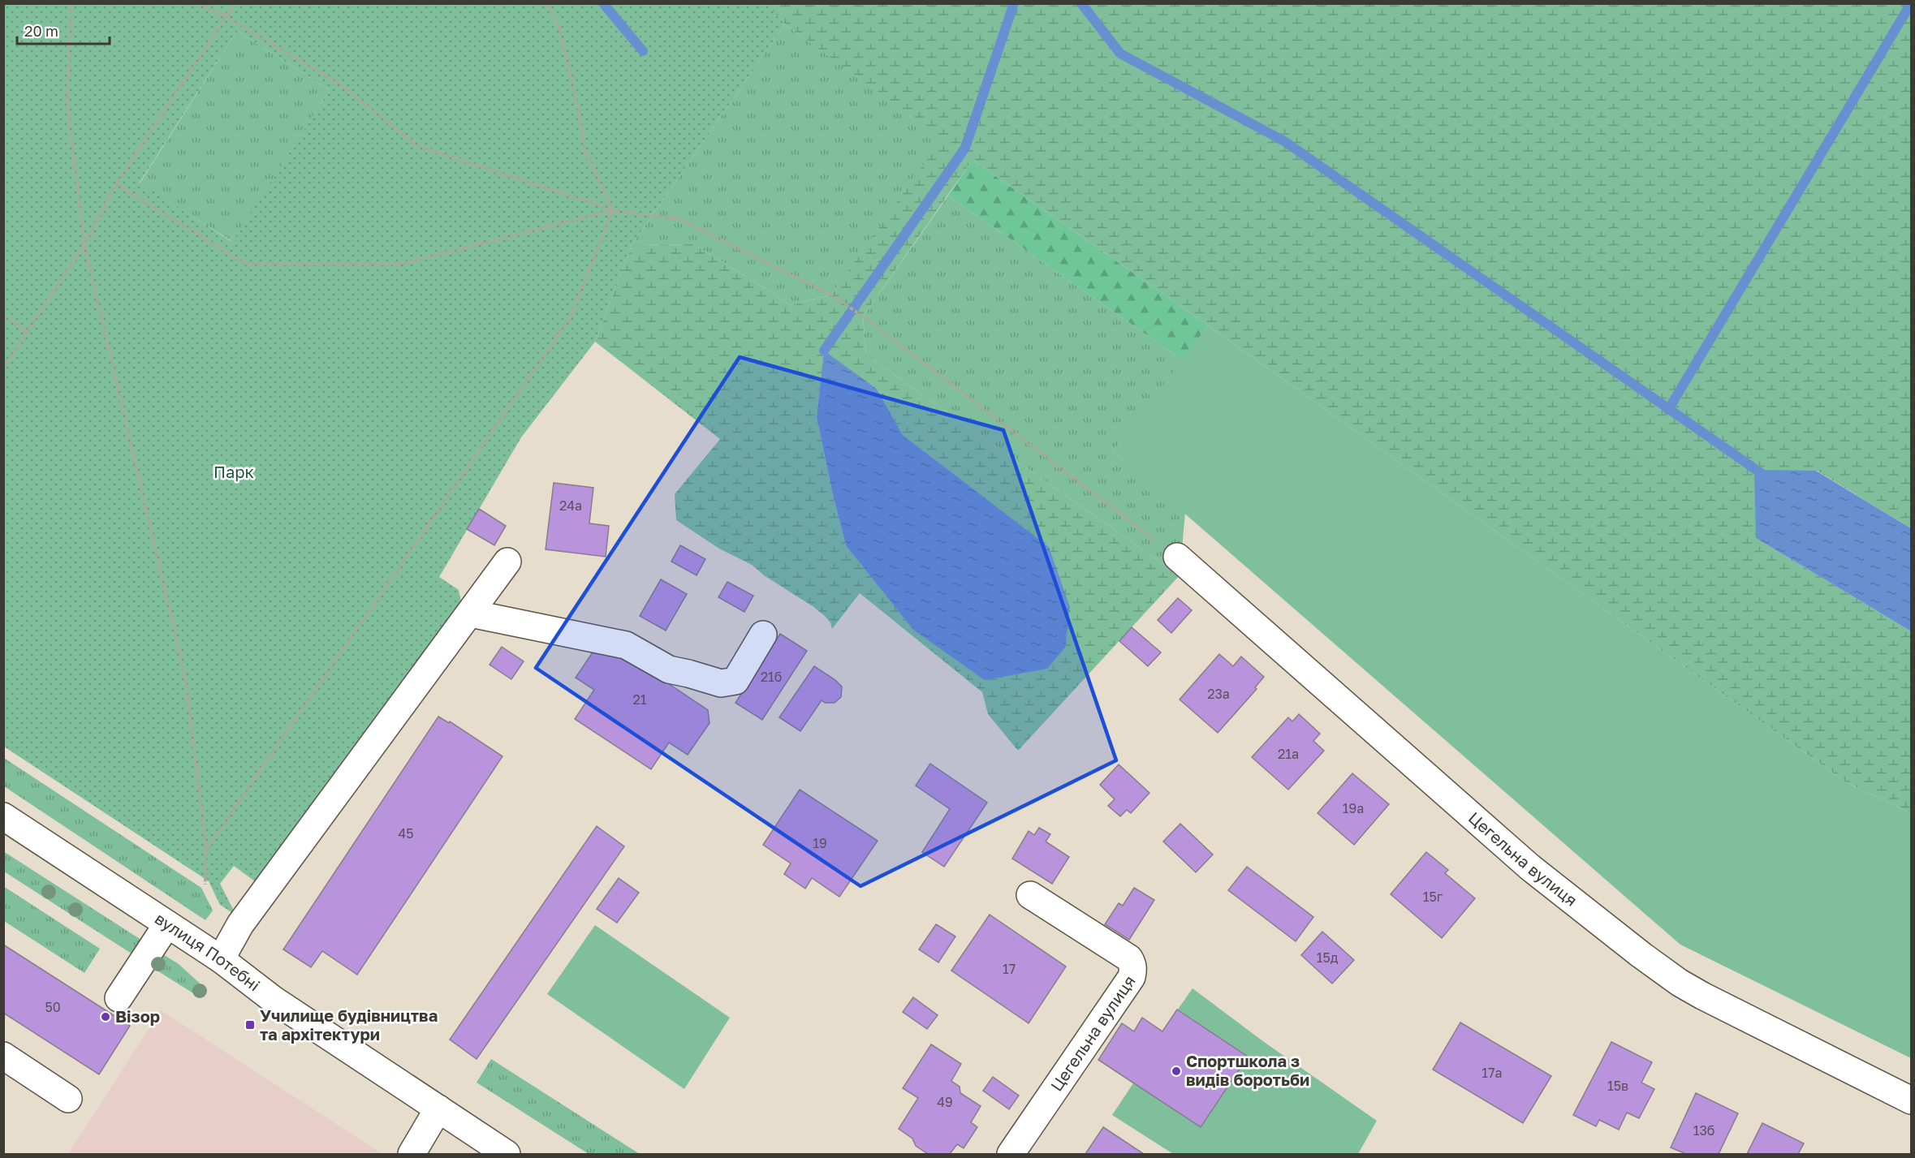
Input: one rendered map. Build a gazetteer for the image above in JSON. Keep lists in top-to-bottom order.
{
  "streets": {
    "street": ["Цегельна вулиця", "вулиця Потебні"]
  },
  "parks": ["Парк"],
  "places": {
    "other": ["Візор", "Спортшкола з видів боротьби"],
    "transit": ["Училище будівництва та архітектури"]
  },
  "house_numbers": [
    "24а",
    "21б",
    "23а",
    "21",
    "21а",
    "19а",
    "45",
    "19",
    "15г",
    "15д",
    "17",
    "50",
    "17а",
    "15в",
    "49",
    "13б"
  ],
  "scale_bar": "20 m"
}
